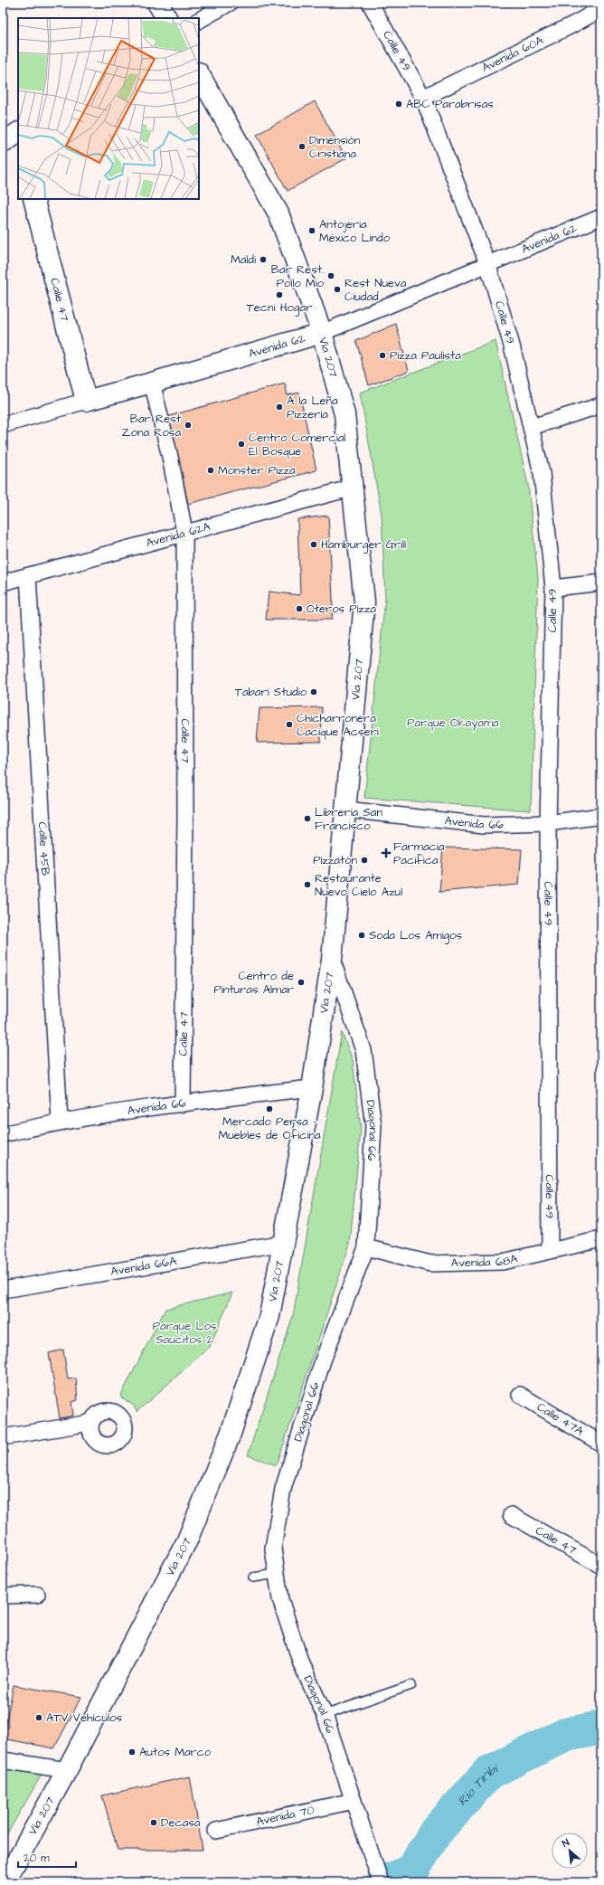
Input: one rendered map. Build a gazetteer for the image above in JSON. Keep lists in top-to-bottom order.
{
  "streets": {
    "main road": ["Avenida 62", "Calle 47", "Vía 207"],
    "street": [
      "Calle 49",
      "Avenida 60A",
      "Avenida 62A",
      "Avenida 66",
      "Calle 45B",
      "Diagonal 66",
      "Avenida 68A",
      "Avenida 66A",
      "Calle 47A",
      "Avenida 70"
    ]
  },
  "crossings": [
    ["Calle 49", "Avenida 60A"],
    ["Calle 49", "Avenida 62"],
    ["Calle 49", "Avenida 66"],
    ["Calle 49", "Avenida 68A"],
    ["Avenida 62", "Calle 47"],
    ["Avenida 62", "Vía 207"],
    ["Calle 47", "Avenida 62A"],
    ["Calle 47", "Avenida 66"],
    ["Vía 207", "Avenida 62A"],
    ["Vía 207", "Avenida 66"],
    ["Vía 207", "Diagonal 66"],
    ["Vía 207", "Avenida 66A"],
    ["Avenida 62A", "Calle 45B"],
    ["Avenida 66", "Calle 45B"],
    ["Diagonal 66", "Avenida 68A"],
    ["Diagonal 66", "Avenida 70"]
  ],
  "water": ["Río Tiribí"],
  "parks": ["Parque Okayama", "Parque Los Saucitos 2"],
  "places": {
    "other": [
      "ABC Parabrisas",
      "Dimensión Cristiana",
      "Antojería México Lindo",
      "Maldi",
      "Bar Rest. Pollo Mio",
      "Rest Nueva Ciudad",
      "Tecni Hogar",
      "Pizza Paulista",
      "A la Leña Pizzería",
      "Bar Rest Zona Rosa",
      "Centro Comercial El Bosque",
      "Monster Pizza",
      "Hamburger Grill",
      "Oteros Pizza",
      "Tabarí Studio",
      "Chicharronera Cacique Acseri",
      "Librería San Francisco",
      "Pizzatón",
      "Restaurante Nuevo Cielo Azul",
      "Soda Los Amigos",
      "Centro de Pinturas Almar",
      "Mercado Persa - Muebles de Oficina",
      "ATV Vehículos",
      "Autos Marco",
      "Decasa"
    ],
    "health": ["Farmacia Pacifica"]
  },
  "scale_bar": "20 m",
  "north": "top left"
}
